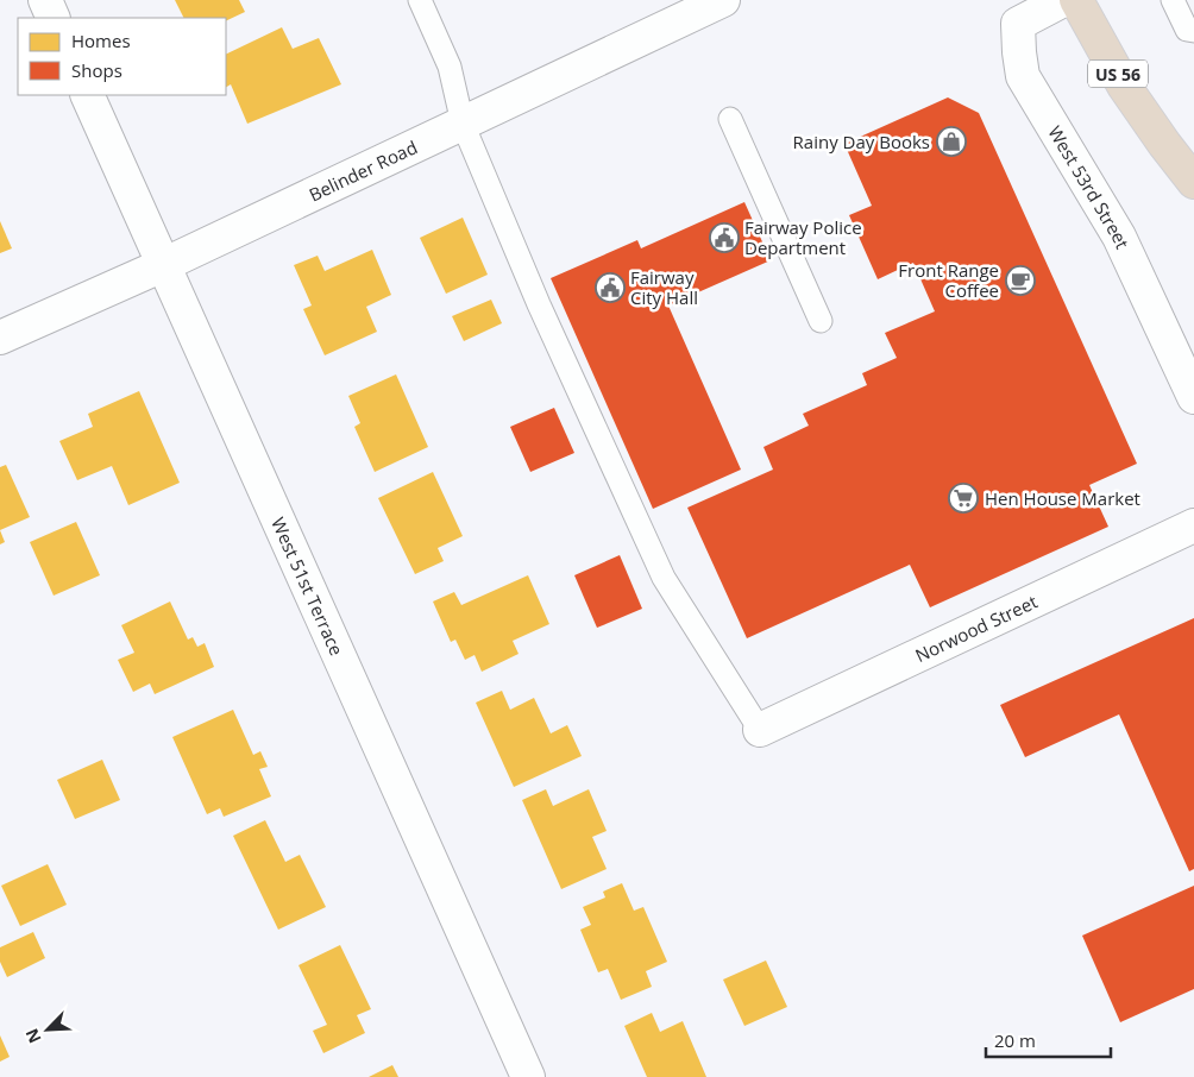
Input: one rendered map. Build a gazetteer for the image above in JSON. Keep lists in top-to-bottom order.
{
  "streets": {
    "highway": ["US 56"],
    "street": [
      "Belinder Road",
      "West 53rd Street",
      "West 51st Terrace",
      "Norwood Street"
    ]
  },
  "crossings": [
    ["Belinder Road", "West 51st Terrace"]
  ],
  "places": {
    "shop": ["Rainy Day Books"],
    "public building": ["Fairway Police Department", "Fairway City Hall"],
    "cafe": ["Front Range Coffee"],
    "supermarket": ["Hen House Market"]
  },
  "legend": ["Homes", "Shops"],
  "scale_bar": "20 m",
  "north": "bottom left"
}
